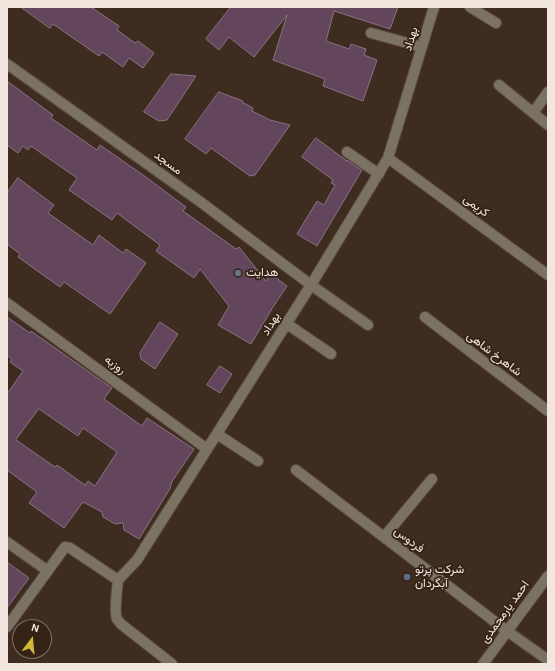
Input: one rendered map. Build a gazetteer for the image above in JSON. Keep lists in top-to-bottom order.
{
  "streets": {
    "street": [
      "بهداد",
      "مسجد",
      "کریمی",
      "شاهرخ شاهی",
      "روزبه",
      "فردوس",
      "احمد یارمحمدی"
    ]
  },
  "crossings": [
    ["بهداد", "مسجد"],
    ["بهداد", "کریمی"],
    ["بهداد", "روزبه"],
    ["فردوس", "احمد یارمحمدی"]
  ],
  "places": ["هدایت", "شرکت پرتو آبگردان"],
  "north": "top"
}
